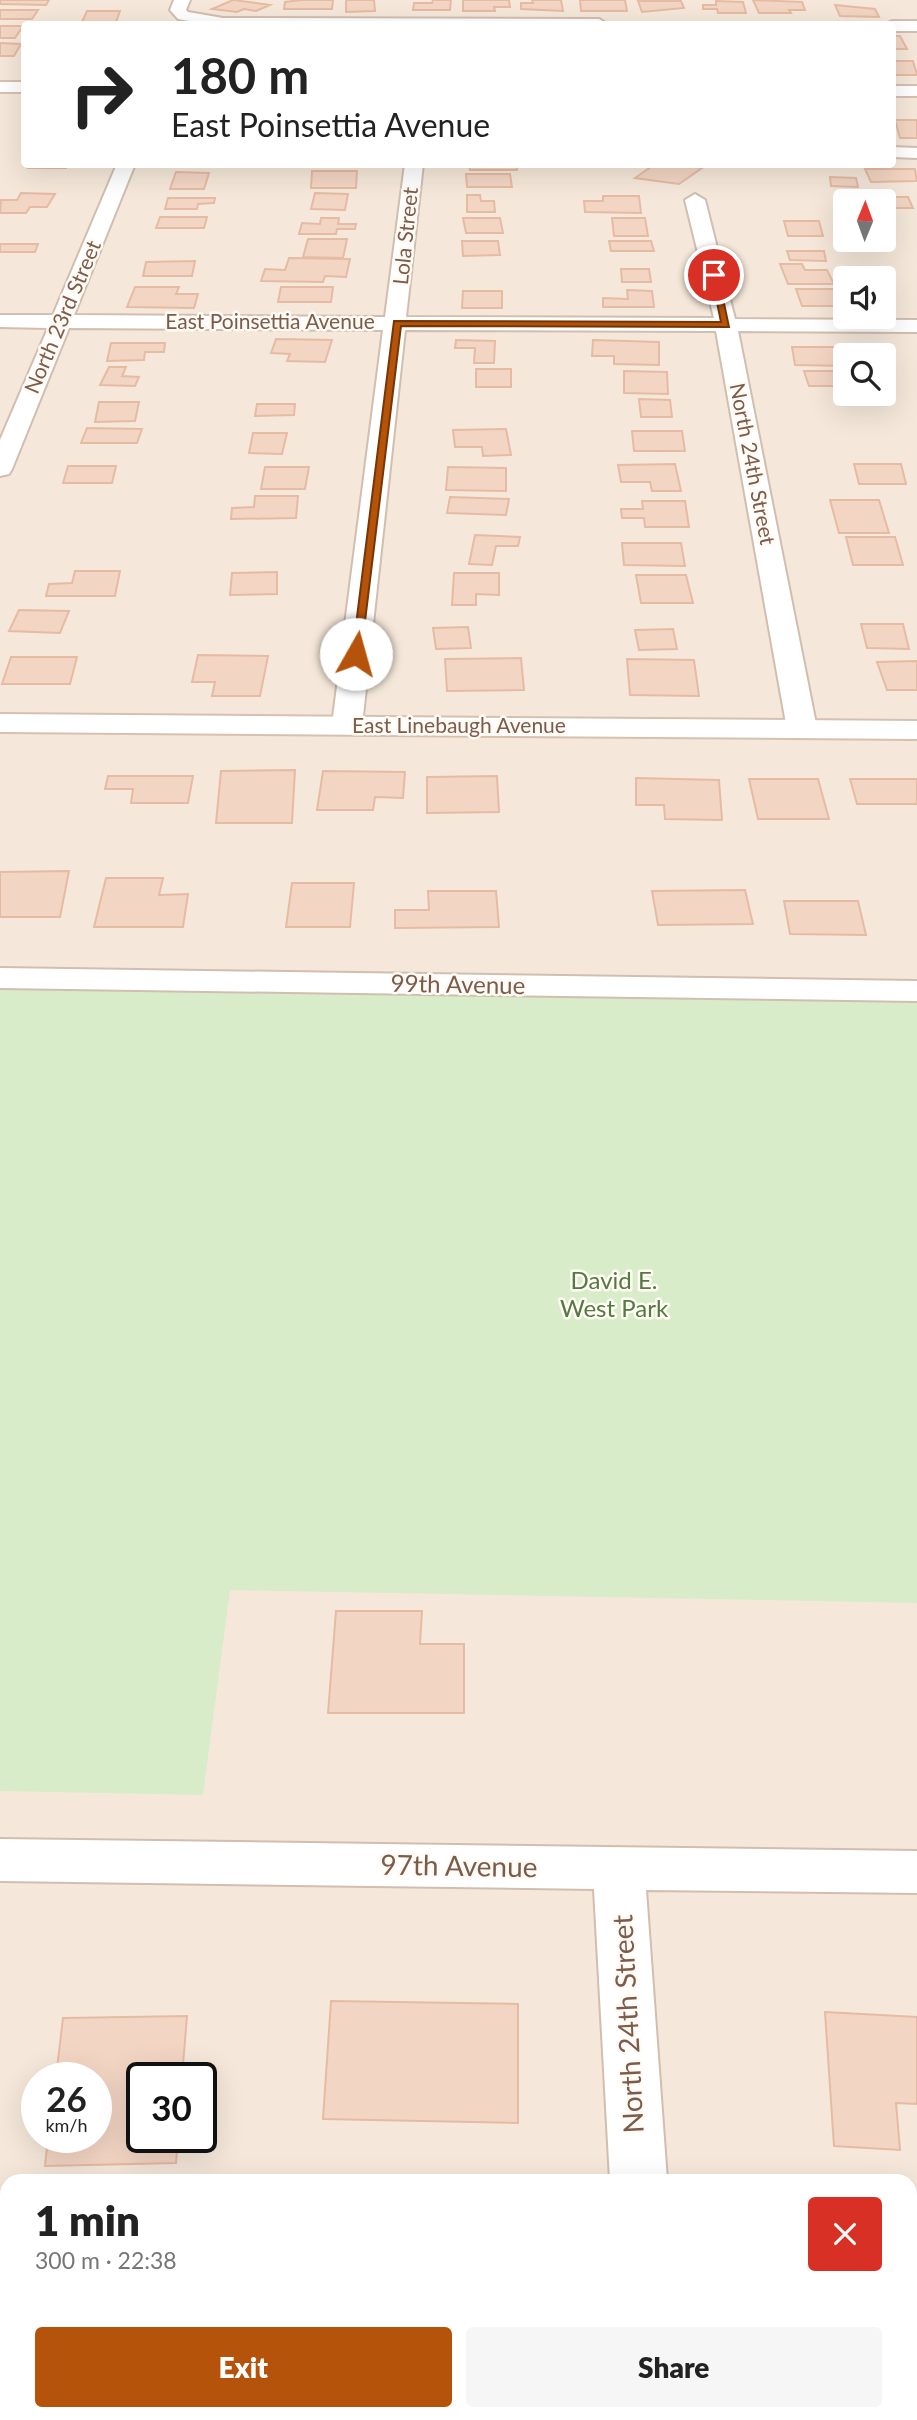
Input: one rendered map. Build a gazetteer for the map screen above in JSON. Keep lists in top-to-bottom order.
{
  "streets": {
    "street": [
      "Lola Street",
      "North 23rd Street",
      "East Poinsettia Avenue",
      "North 24th Street",
      "East Linebaugh Avenue",
      "99th Avenue",
      "97th Avenue"
    ]
  },
  "crossings": [
    ["Lola Street", "East Poinsettia Avenue"],
    ["Lola Street", "East Linebaugh Avenue"],
    ["North 23rd Street", "East Poinsettia Avenue"],
    ["East Poinsettia Avenue", "North 24th Street"],
    ["North 24th Street", "East Linebaugh Avenue"],
    ["North 24th Street", "97th Avenue"]
  ],
  "parks": ["David E. West Park"],
  "north": "top",
  "page": {
    "turn": ["180 m", "East Poinsettia Avenue"],
    "speed": "26 km/h",
    "limit": "30",
    "heading": ["1 min", "300 m · 22:38"],
    "buttons": ["Exit", "Share"]
  }
}
